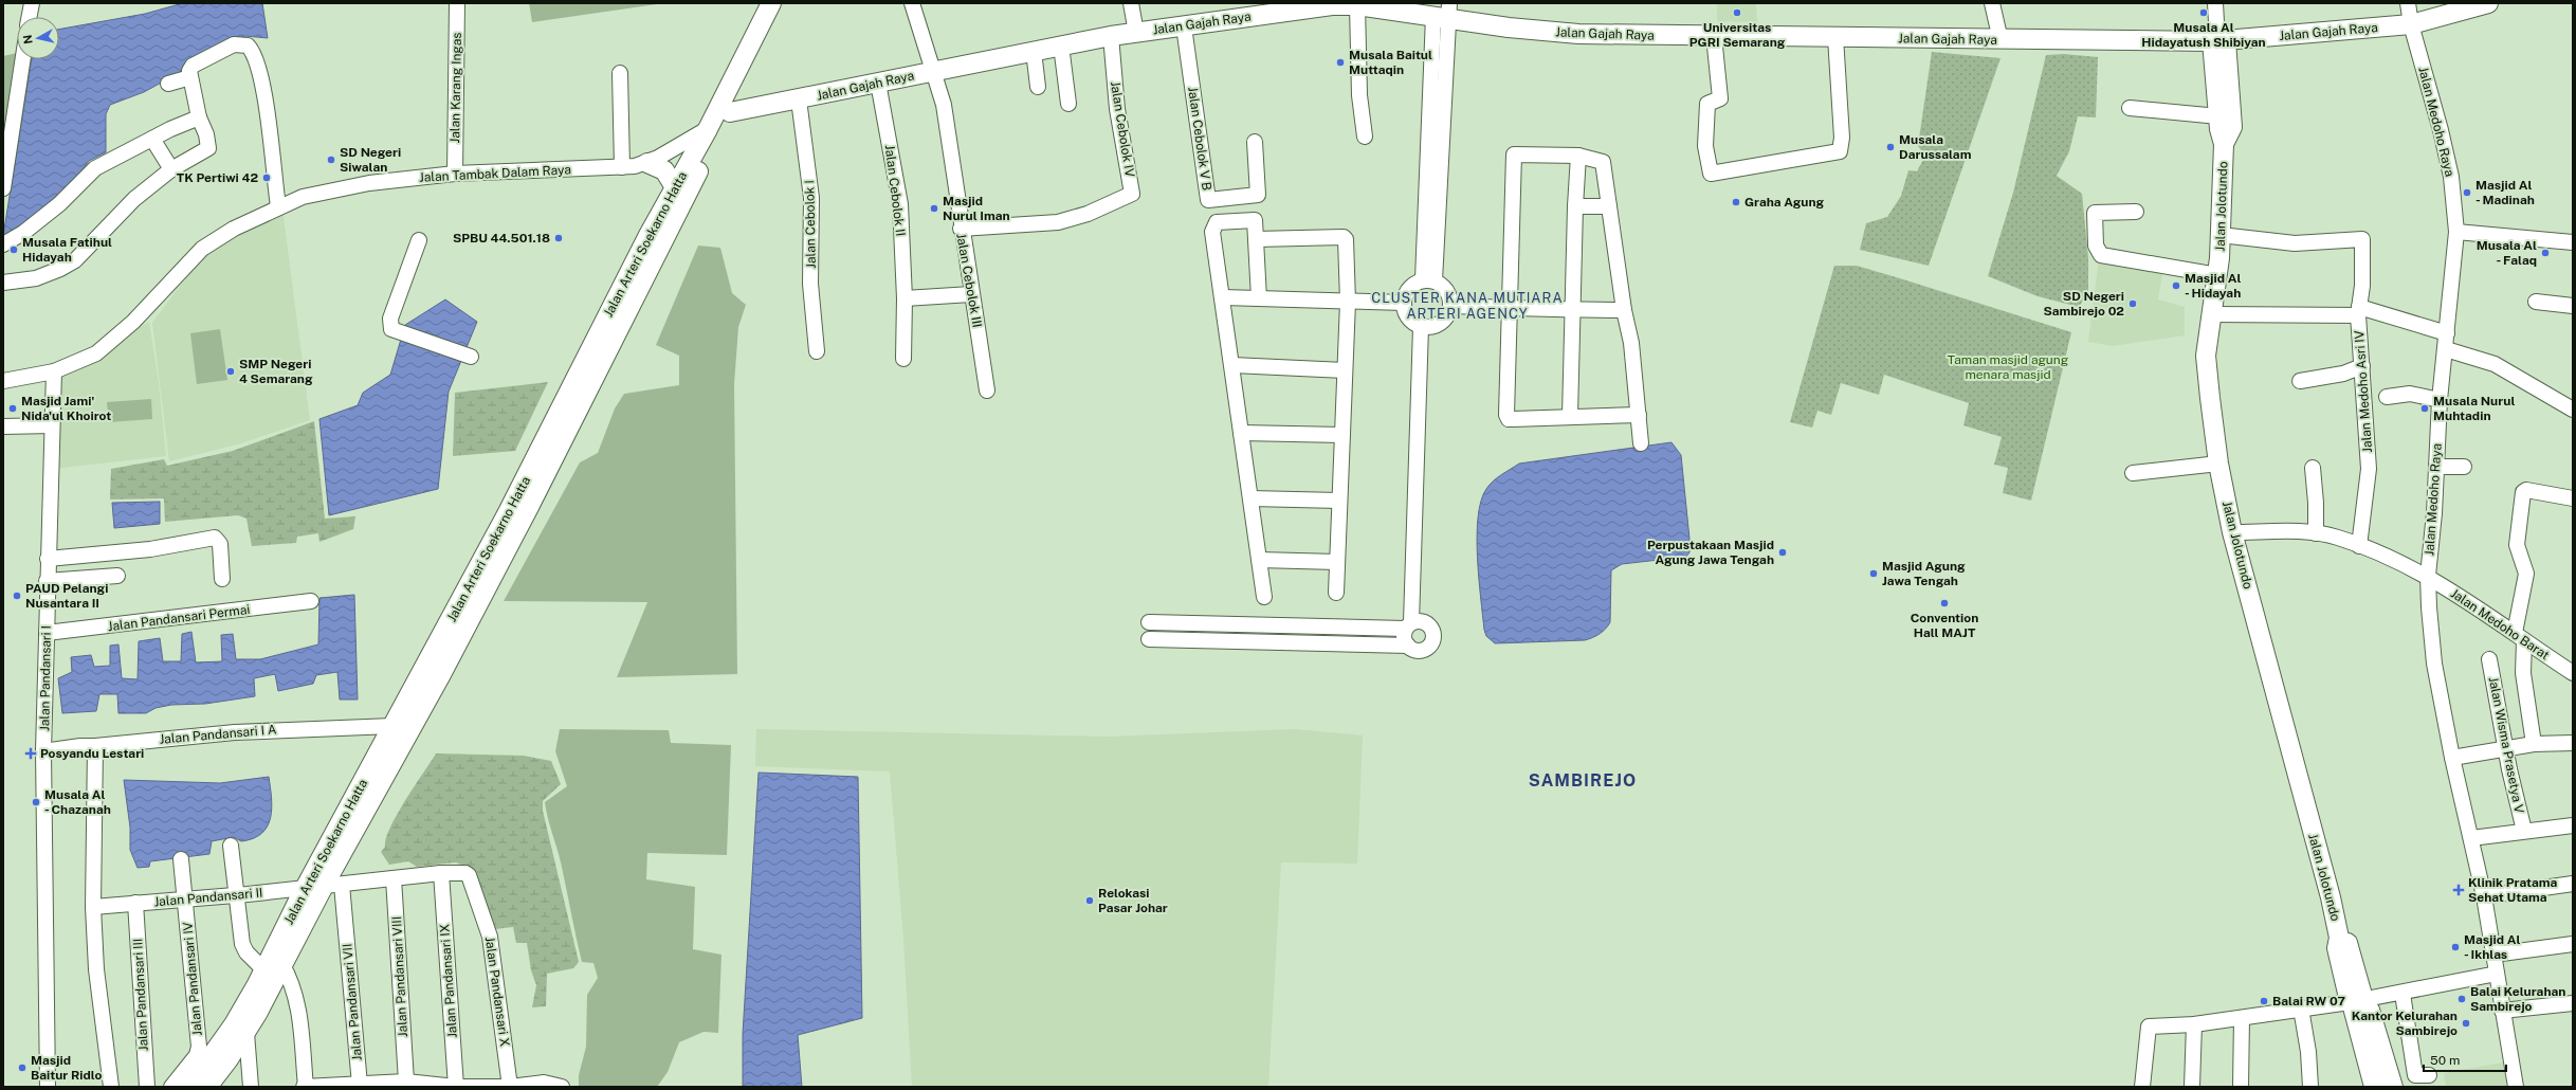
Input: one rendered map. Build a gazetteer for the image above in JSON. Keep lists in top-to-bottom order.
{
  "streets": {
    "main road": ["Jalan Gajah Raya", "Jalan Jolotundo", "Jalan Arteri Soekarno Hatta"],
    "street": [
      "Jalan Karang Ingas",
      "Jalan Medoho Raya",
      "Jalan Cebolok IV",
      "Jalan Cebolok V B",
      "Jalan Tambak Dalam Raya",
      "Jalan Cebolok II",
      "Jalan Cebolok I",
      "Jalan Cebolok III",
      "Jalan Medoho Asri IV",
      "Jalan Pandansari Permai",
      "Jalan Medoho Barat",
      "Jalan Pandansari I",
      "Jalan Pandansari I A",
      "Jalan Wisma Prasetya V",
      "Jalan Pandansari II",
      "Jalan Pandansari VIII",
      "Jalan Pandansari IV",
      "Jalan Pandansari IX",
      "Jalan Pandansari X",
      "Jalan Pandansari III",
      "Jalan Pandansari VII"
    ]
  },
  "crossings": [
    ["Jalan Gajah Raya", "Jalan Medoho Raya"],
    ["Jalan Gajah Raya", "Jalan Cebolok IV"],
    ["Jalan Gajah Raya", "Jalan Cebolok V B"],
    ["Jalan Gajah Raya", "Jalan Tambak Dalam Raya"],
    ["Jalan Gajah Raya", "Jalan Cebolok II"],
    ["Jalan Gajah Raya", "Jalan Jolotundo"],
    ["Jalan Gajah Raya", "Jalan Cebolok I"],
    ["Jalan Gajah Raya", "Jalan Arteri Soekarno Hatta"],
    ["Jalan Gajah Raya", "Jalan Cebolok III"],
    ["Jalan Karang Ingas", "Jalan Tambak Dalam Raya"],
    ["Jalan Medoho Raya", "Jalan Medoho Barat"],
    ["Jalan Medoho Raya", "Jalan Wisma Prasetya V"],
    ["Jalan Cebolok IV", "Jalan Cebolok III"],
    ["Jalan Tambak Dalam Raya", "Jalan Arteri Soekarno Hatta"],
    ["Jalan Tambak Dalam Raya", "Jalan Pandansari I"],
    ["Jalan Jolotundo", "Jalan Medoho Asri IV"],
    ["Jalan Jolotundo", "Jalan Medoho Barat"],
    ["Jalan Arteri Soekarno Hatta", "Jalan Pandansari I A"],
    ["Jalan Arteri Soekarno Hatta", "Jalan Pandansari II"],
    ["Jalan Arteri Soekarno Hatta", "Jalan Pandansari VII"],
    ["Jalan Medoho Asri IV", "Jalan Medoho Barat"],
    ["Jalan Pandansari Permai", "Jalan Pandansari I"],
    ["Jalan Pandansari I", "Jalan Pandansari I A"],
    ["Jalan Pandansari II", "Jalan Pandansari IV"],
    ["Jalan Pandansari II", "Jalan Pandansari III"],
    ["Jalan Pandansari II", "Jalan Pandansari VII"],
    ["Jalan Pandansari IX", "Jalan Pandansari X"]
  ],
  "districts": ["CLUSTER KANA MUTIARA ARTERI AGENCY", "SAMBIREJO"],
  "parks": ["Taman masjid agung menara masjid"],
  "places": {
    "other": [
      "Universitas PGRI Semarang",
      "Musala Al Hidayatush Shibiyan",
      "Musala Baitul Muttaqin",
      "Musala Darussalam",
      "SD Negeri Siwalan",
      "TK Pertiwi 42",
      "Masjid Al - Madinah",
      "Graha Agung",
      "Masjid Nurul Iman",
      "SPBU 44.501.18",
      "Musala Fatihul Hidayah",
      "Musala Al - Falaq",
      "Masjid Al - Hidayah",
      "SD Negeri Sambirejo 02",
      "SMP Negeri 4 Semarang",
      "Masjid Jami' Nida'ul Khoirot",
      "Musala Nurul Muhtadin",
      "Perpustakaan Masjid Agung Jawa Tengah",
      "Masjid Agung Jawa Tengah",
      "PAUD Pelangi Nusantara II",
      "Convention Hall MAJT",
      "Musala Al - Chazanah",
      "Relokasi Pasar Johar",
      "Masjid Al - Ikhlas",
      "Balai Kelurahan Sambirejo",
      "Balai RW 07",
      "Kantor Kelurahan Sambirejo",
      "Masjid Baitur Ridlo"
    ],
    "health": ["Posyandu Lestari", "Klinik Pratama Sehat Utama"]
  },
  "scale_bar": "50 m",
  "north": "left"
}
